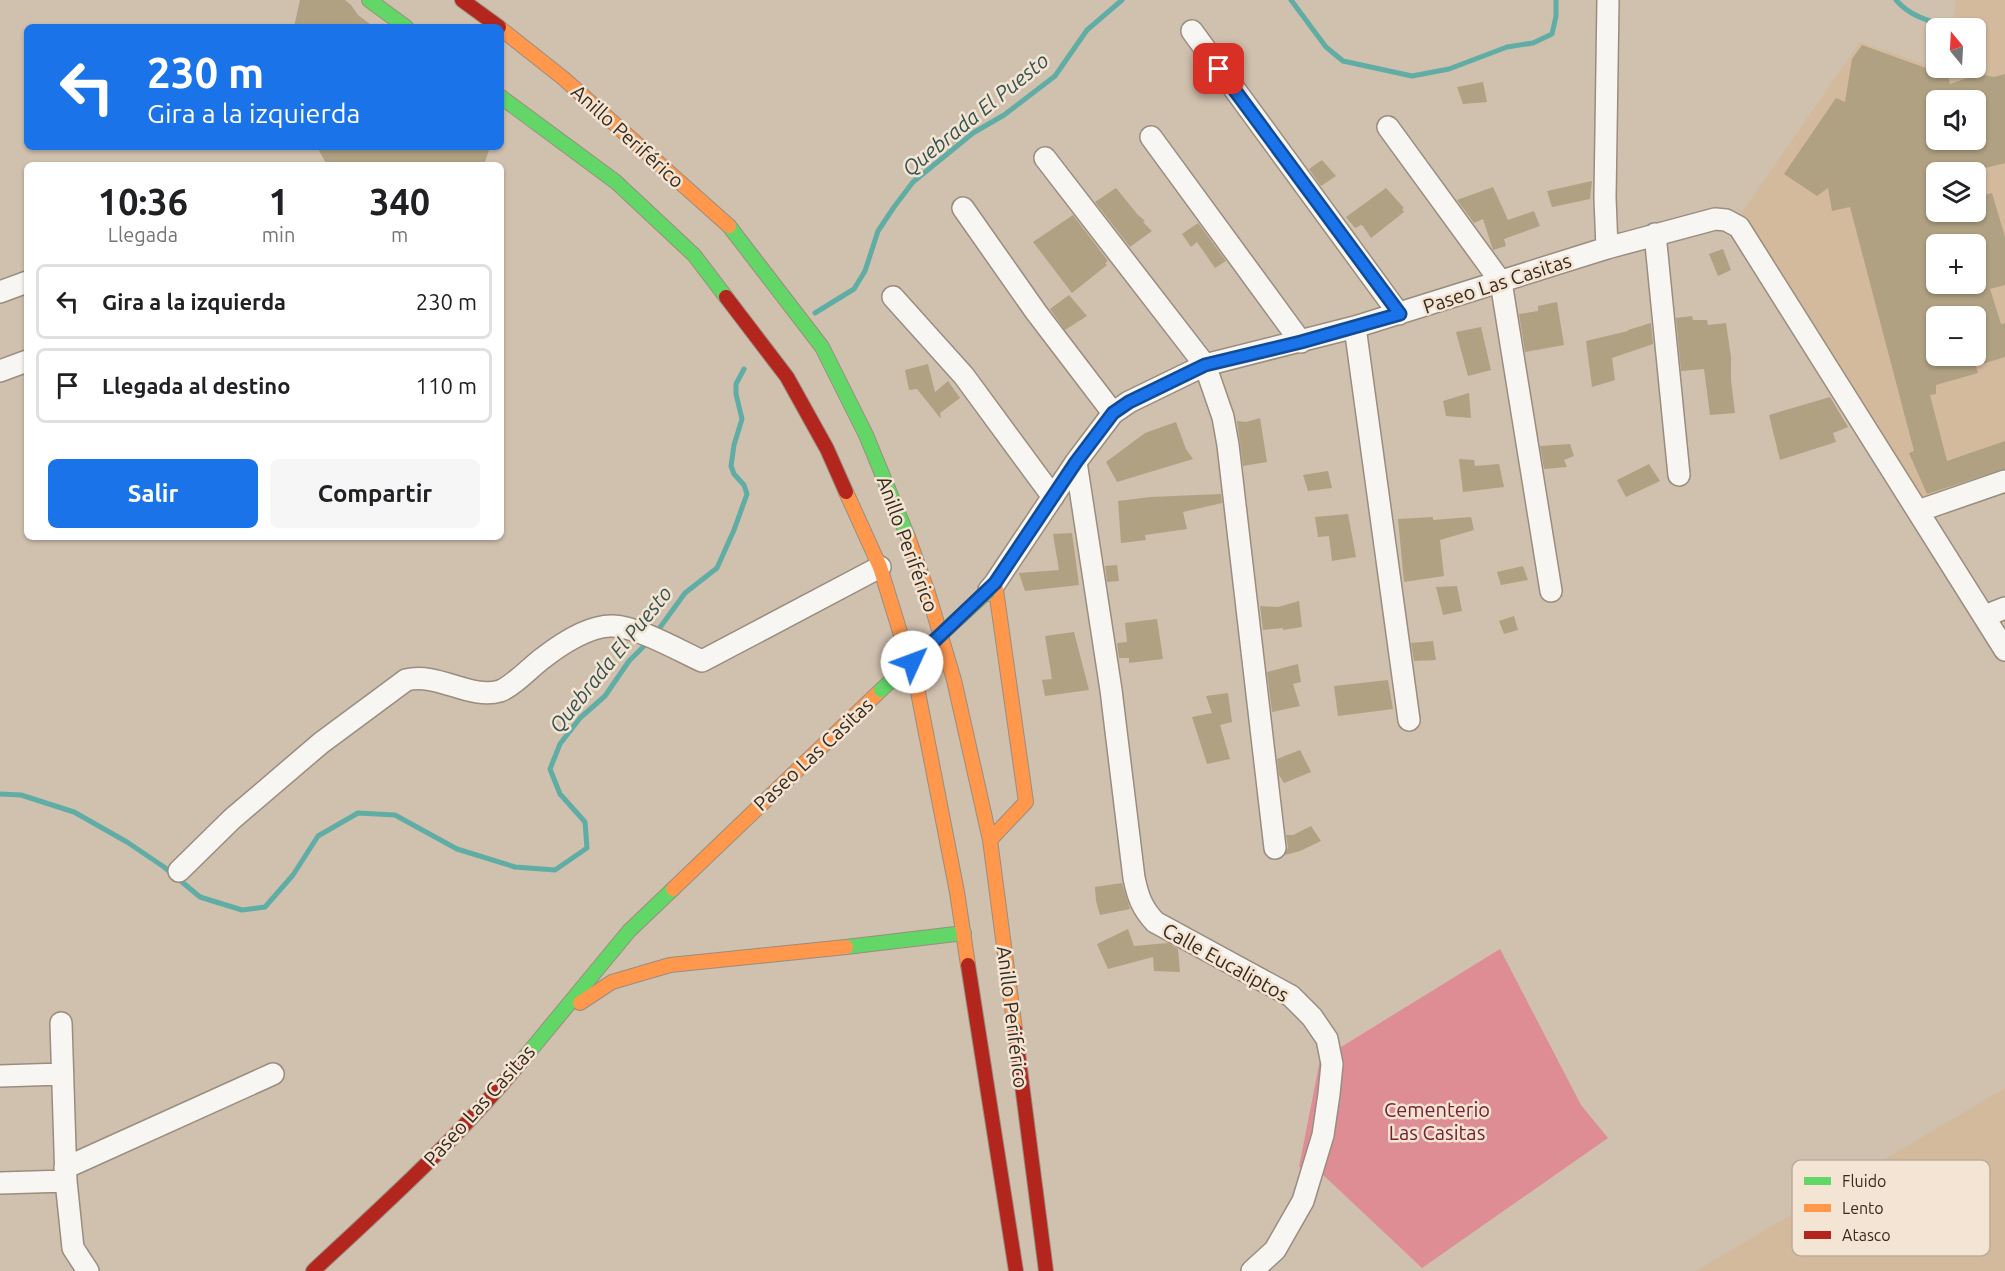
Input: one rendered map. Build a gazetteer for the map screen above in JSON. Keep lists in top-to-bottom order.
{
  "streets": {
    "main road": ["Anillo Periférico", "Paseo Las Casitas"],
    "street": ["Calle Eucaliptos"]
  },
  "crossings": [
    ["Paseo Las Casitas", "Calle Eucaliptos"]
  ],
  "water": ["Quebrada El Puesto"],
  "parks": ["Cementerio Las Casitas"],
  "legend": ["Fluido", "Lento", "Atasco"],
  "north": "top",
  "page": {
    "map_buttons": ["+", "−"],
    "turn": ["230 m", "Gira a la izquierda"],
    "eta": [
      "10:36",
      "Llegada",
      "1",
      "min",
      "340",
      "m"
    ],
    "list": [
      {
        "name": "Gira a la izquierda",
        "value": "230 m"
      },
      {
        "name": "Llegada al destino",
        "value": "110 m"
      }
    ],
    "buttons": ["Salir", "Compartir"]
  }
}
